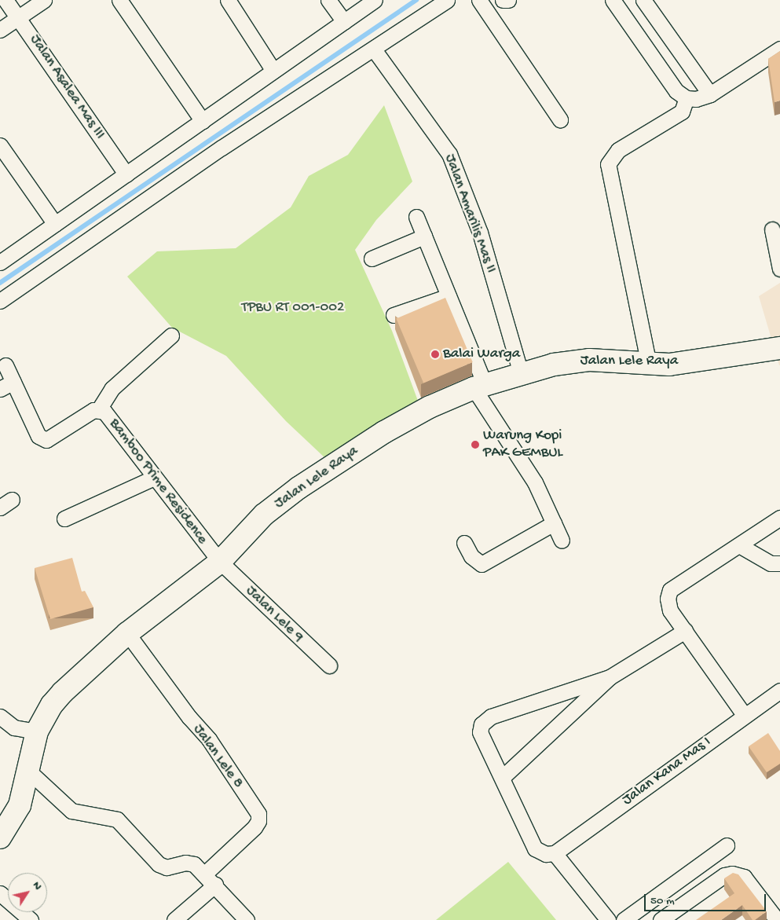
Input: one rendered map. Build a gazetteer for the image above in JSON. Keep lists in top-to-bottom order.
{
  "streets": {
    "street": [
      "Jalan Asalea Mas III",
      "Jalan Amarilis Mas II",
      "Jalan Lele Raya",
      "Bamboo Prime Residence",
      "Jalan Lele 9",
      "Jalan Lele 8",
      "Jalan Kana Mas I"
    ]
  },
  "crossings": [
    ["Jalan Amarilis Mas II", "Jalan Lele Raya"],
    ["Jalan Lele Raya", "Bamboo Prime Residence"],
    ["Jalan Lele Raya", "Jalan Lele 9"],
    ["Jalan Lele Raya", "Jalan Lele 8"],
    ["Bamboo Prime Residence", "Jalan Lele 9"]
  ],
  "parks": ["TPBU RT 001-002"],
  "places": ["Balai Warga", "Warung Kopi PAK GEMBUL"],
  "scale_bar": "50 m",
  "north": "top right"
}
